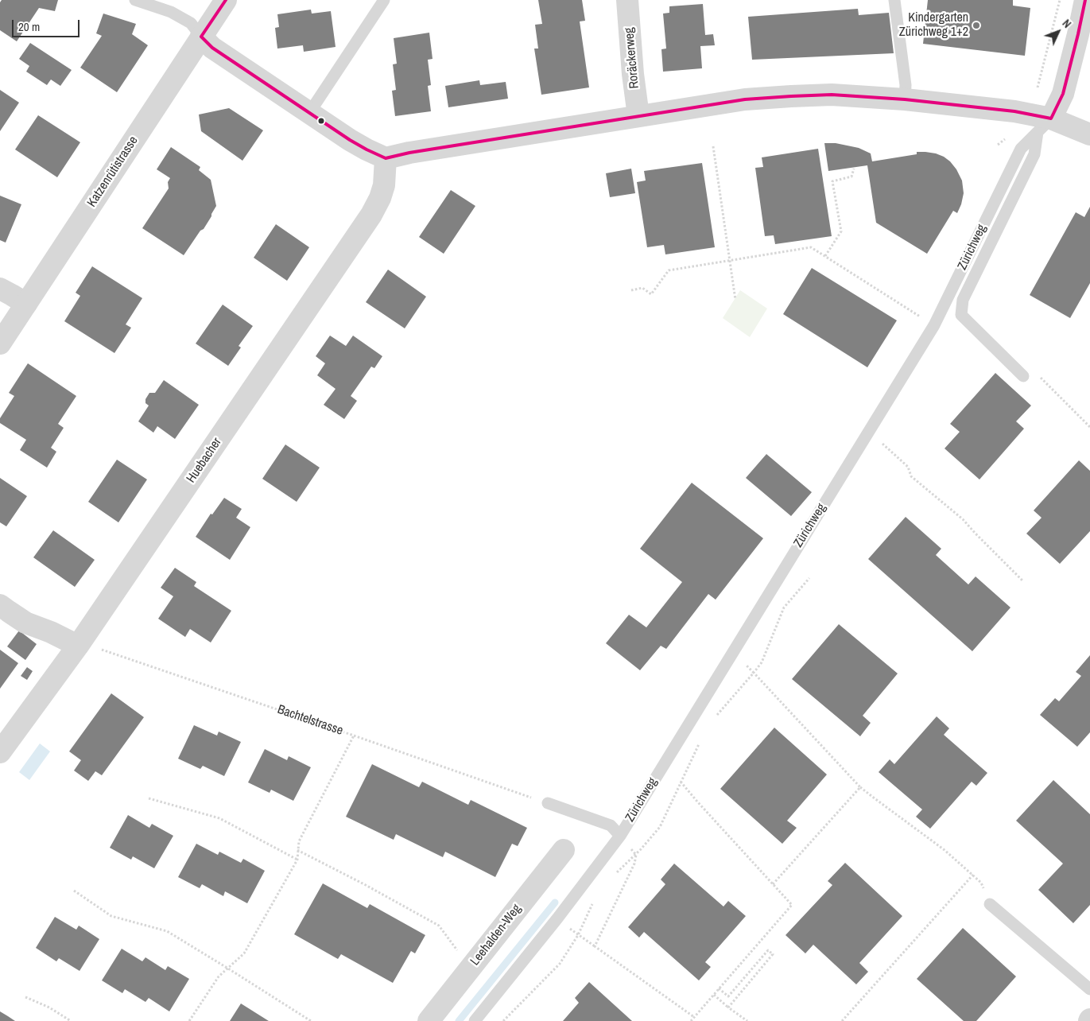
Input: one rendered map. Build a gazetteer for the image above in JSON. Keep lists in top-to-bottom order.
{
  "streets": {
    "street": [
      "Roräckerweg",
      "Katzenrütistrasse",
      "Zürichweg",
      "Huebacher",
      "Leehalden-Weg"
    ],
    "path": ["Bachtelstrasse"]
  },
  "crossings": [
    ["Huebacher", "Bachtelstrasse"]
  ],
  "places": ["Kindergarten Zürichweg 1+2"],
  "scale_bar": "20 m",
  "north": "top right"
}
